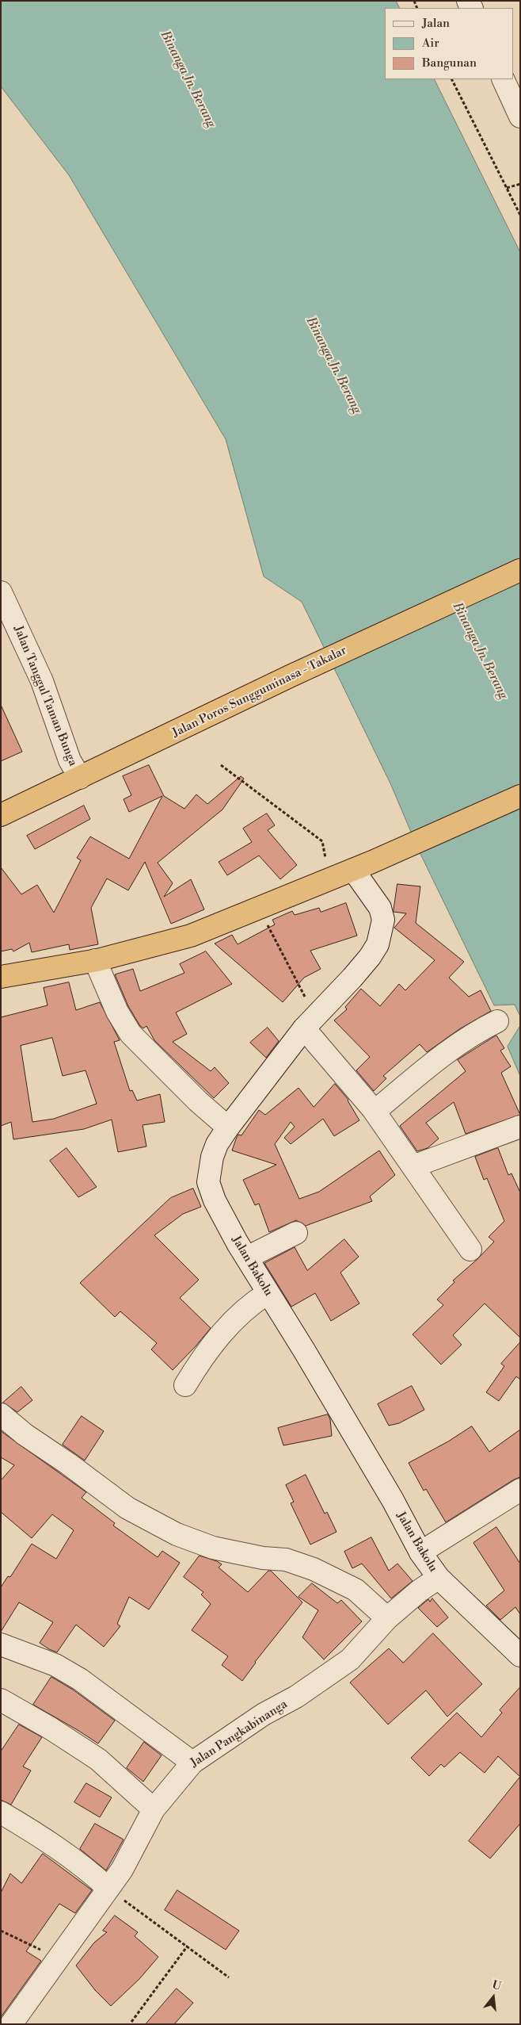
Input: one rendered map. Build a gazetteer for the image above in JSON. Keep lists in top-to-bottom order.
{
  "streets": {
    "highway": ["Jalan Poros Sungguminasa - Takalar"],
    "street": ["Jalan Tanggul Taman Bunga", "Jalan Bakolu", "Jalan Pangkabinanga"]
  },
  "crossings": [
    ["Jalan Poros Sungguminasa - Takalar", "Jalan Tanggul Taman Bunga"],
    ["Jalan Bakolu", "Jalan Pangkabinanga"]
  ],
  "water": ["Binanga Jn. Berang"],
  "legend": ["Jalan", "Air", "Bangunan"],
  "north": "top"
}
